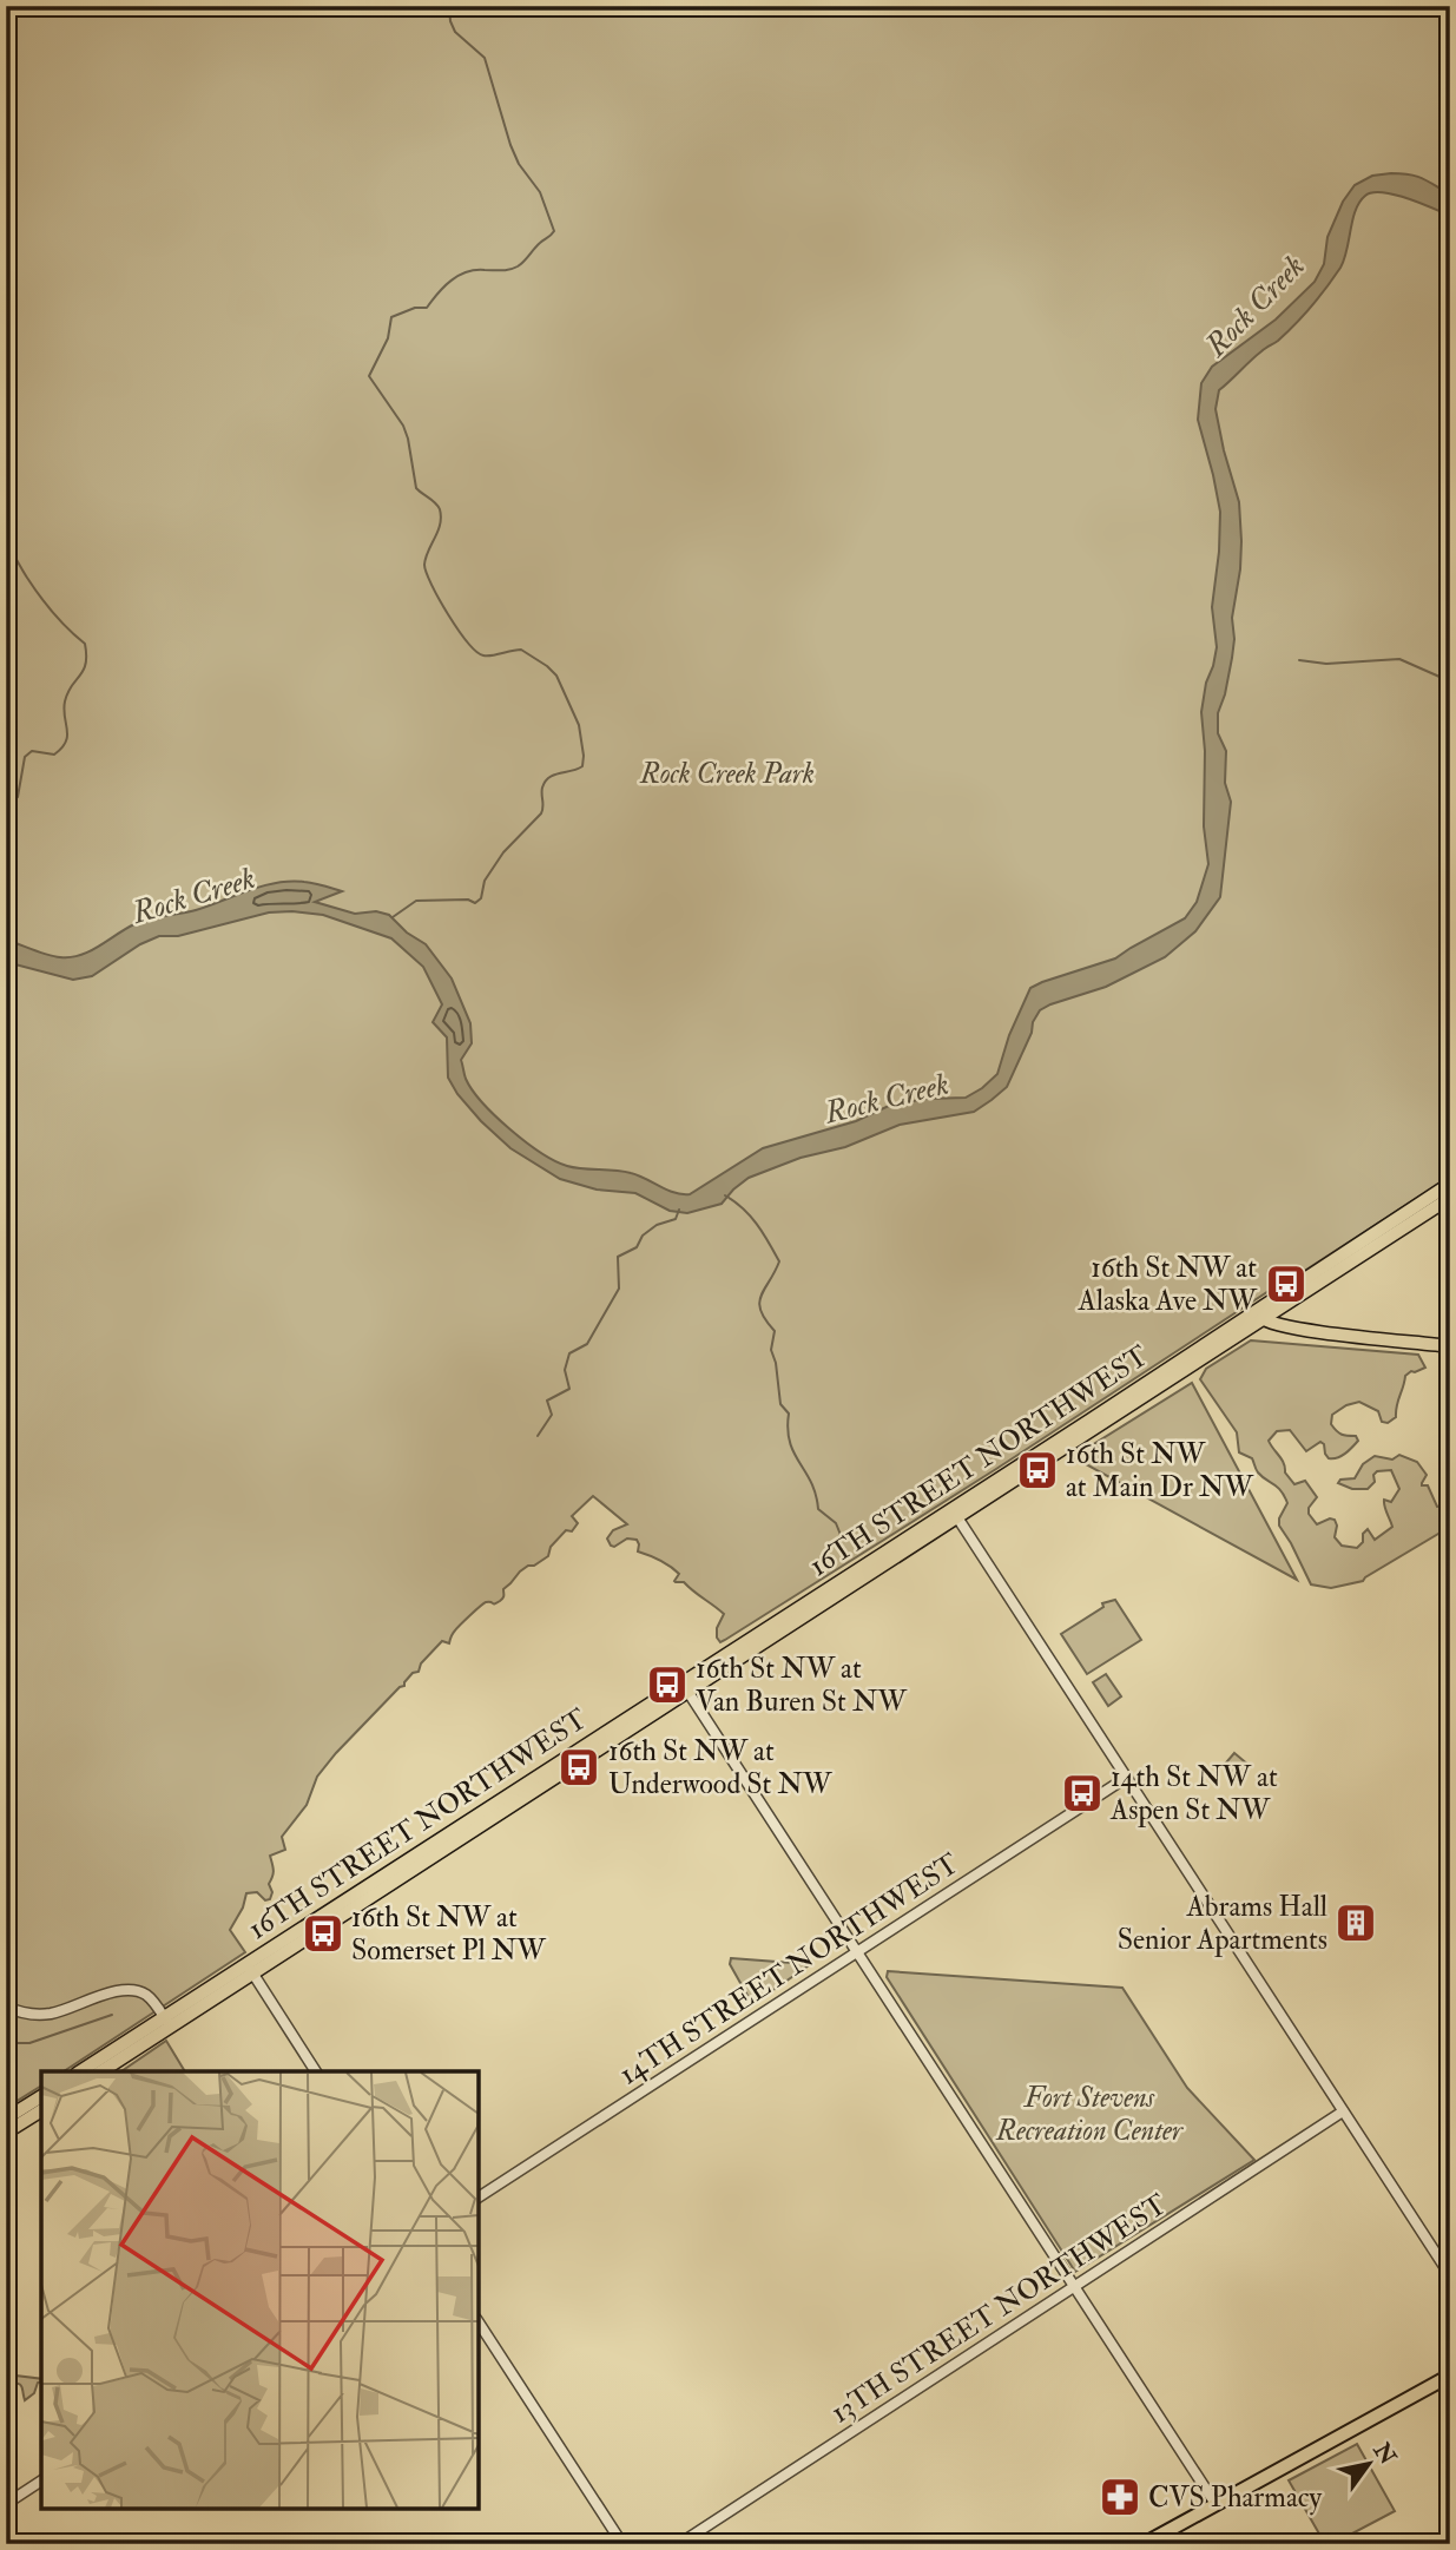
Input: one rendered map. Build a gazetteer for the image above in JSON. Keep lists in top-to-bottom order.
{
  "streets": {
    "main road": ["16TH STREET NORTHWEST"],
    "street": ["14TH STREET NORTHWEST", "13TH STREET NORTHWEST"]
  },
  "water": ["Rock Creek"],
  "parks": ["Rock Creek Park", "Fort Stevens Recreation Center"],
  "places": {
    "bus stop": [
      "16th St NW at Alaska Ave NW",
      "16th St NW at Main Dr NW",
      "16th St NW at Van Buren St NW",
      "16th St NW at Underwood St NW",
      "14th St NW at Aspen St NW",
      "16th St NW at Somerset Pl NW"
    ],
    "building": ["Abrams Hall Senior Apartments"],
    "pharmacy": ["CVS Pharmacy"]
  },
  "north": "top right"
}
